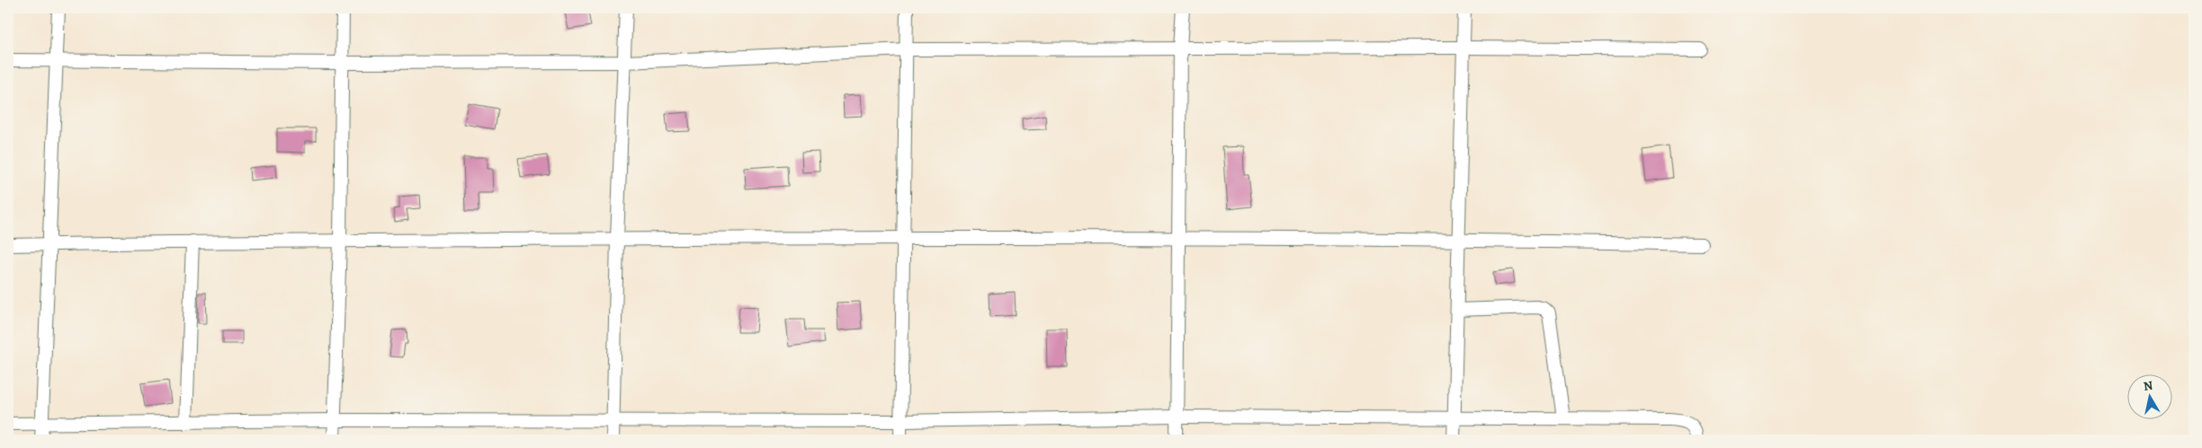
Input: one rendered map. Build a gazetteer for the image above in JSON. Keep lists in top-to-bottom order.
{
  "north": "top"
}
